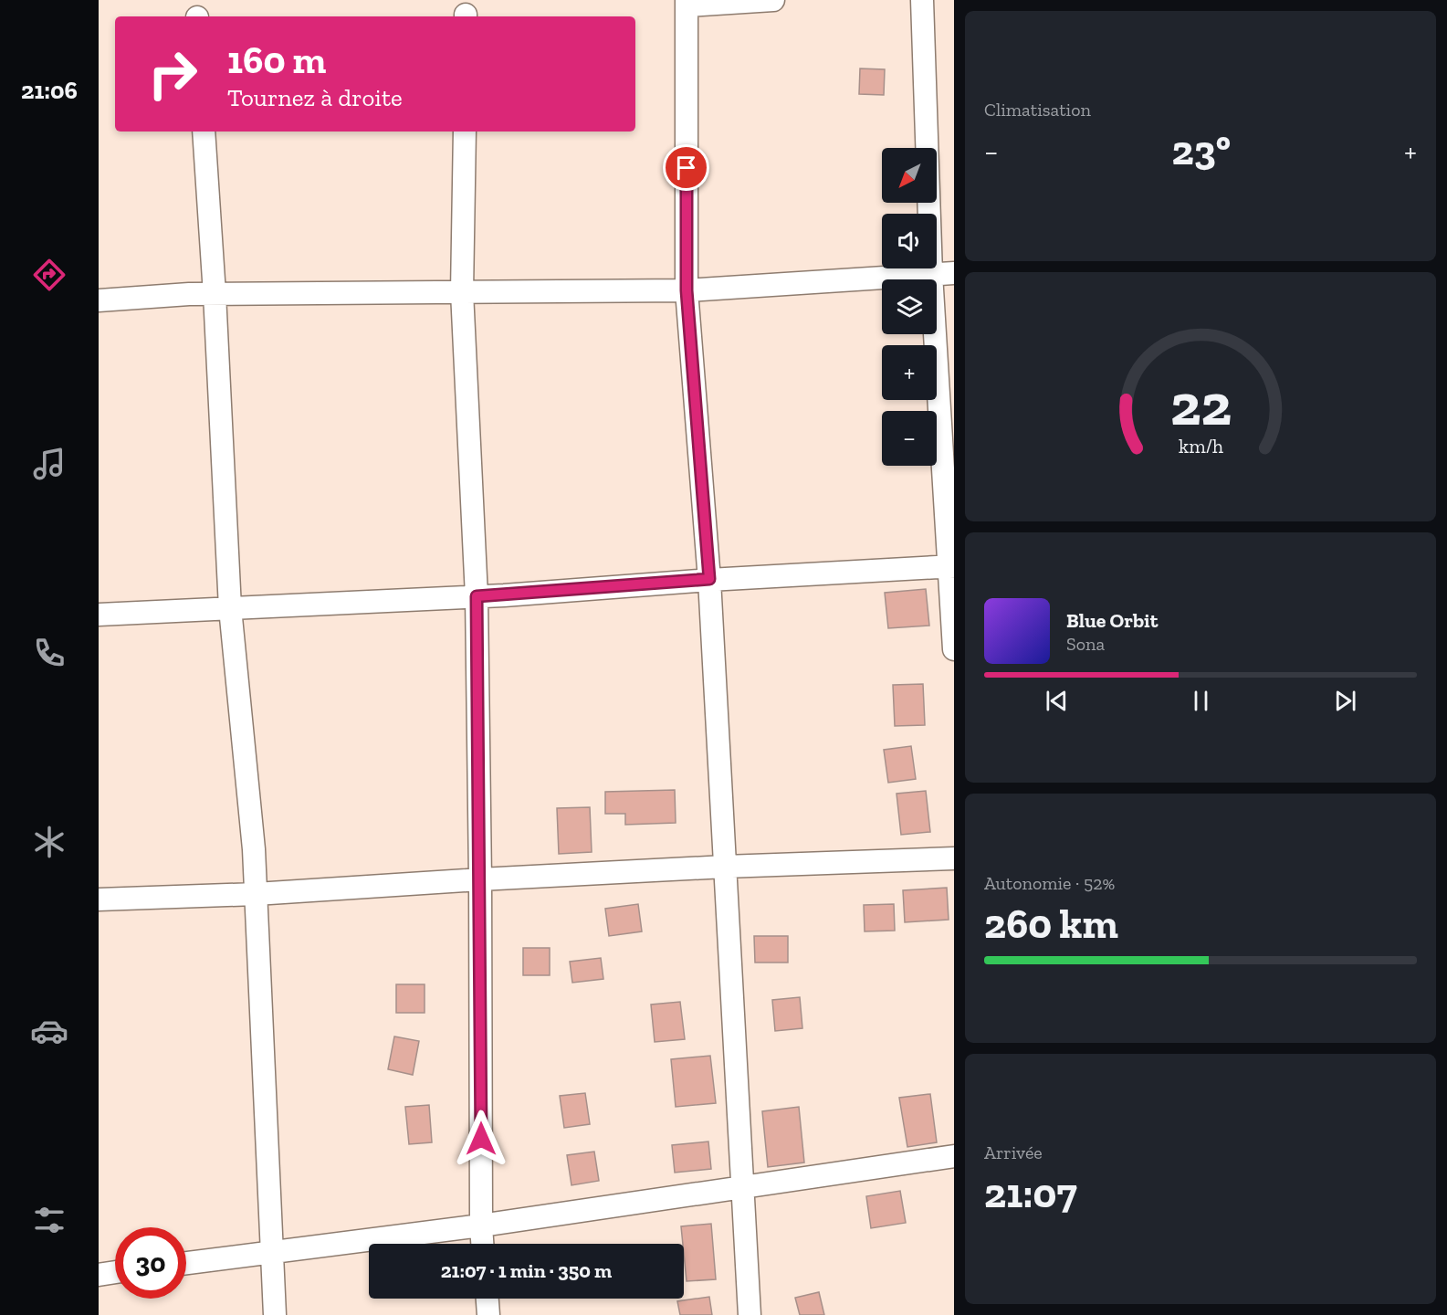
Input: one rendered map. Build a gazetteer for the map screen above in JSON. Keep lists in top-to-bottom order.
{
  "north": "bottom left",
  "page": {
    "tabs": "21:06",
    "tile": [
      "Climatisation",
      ["Autonomie · 52%", "260 km"],
      ["Arrivée", "21:07"]
    ],
    "turn": ["160 m", "Tournez à droite"],
    "heat": ["−", "23°", "+"],
    "map_buttons": ["+", "−"],
    "song": ["Blue Orbit", "Sona"],
    "limit": "30",
    "trip": "21:07 · 1 min · 350 m",
    "gauge": ["22", "km/h"]
  }
}
